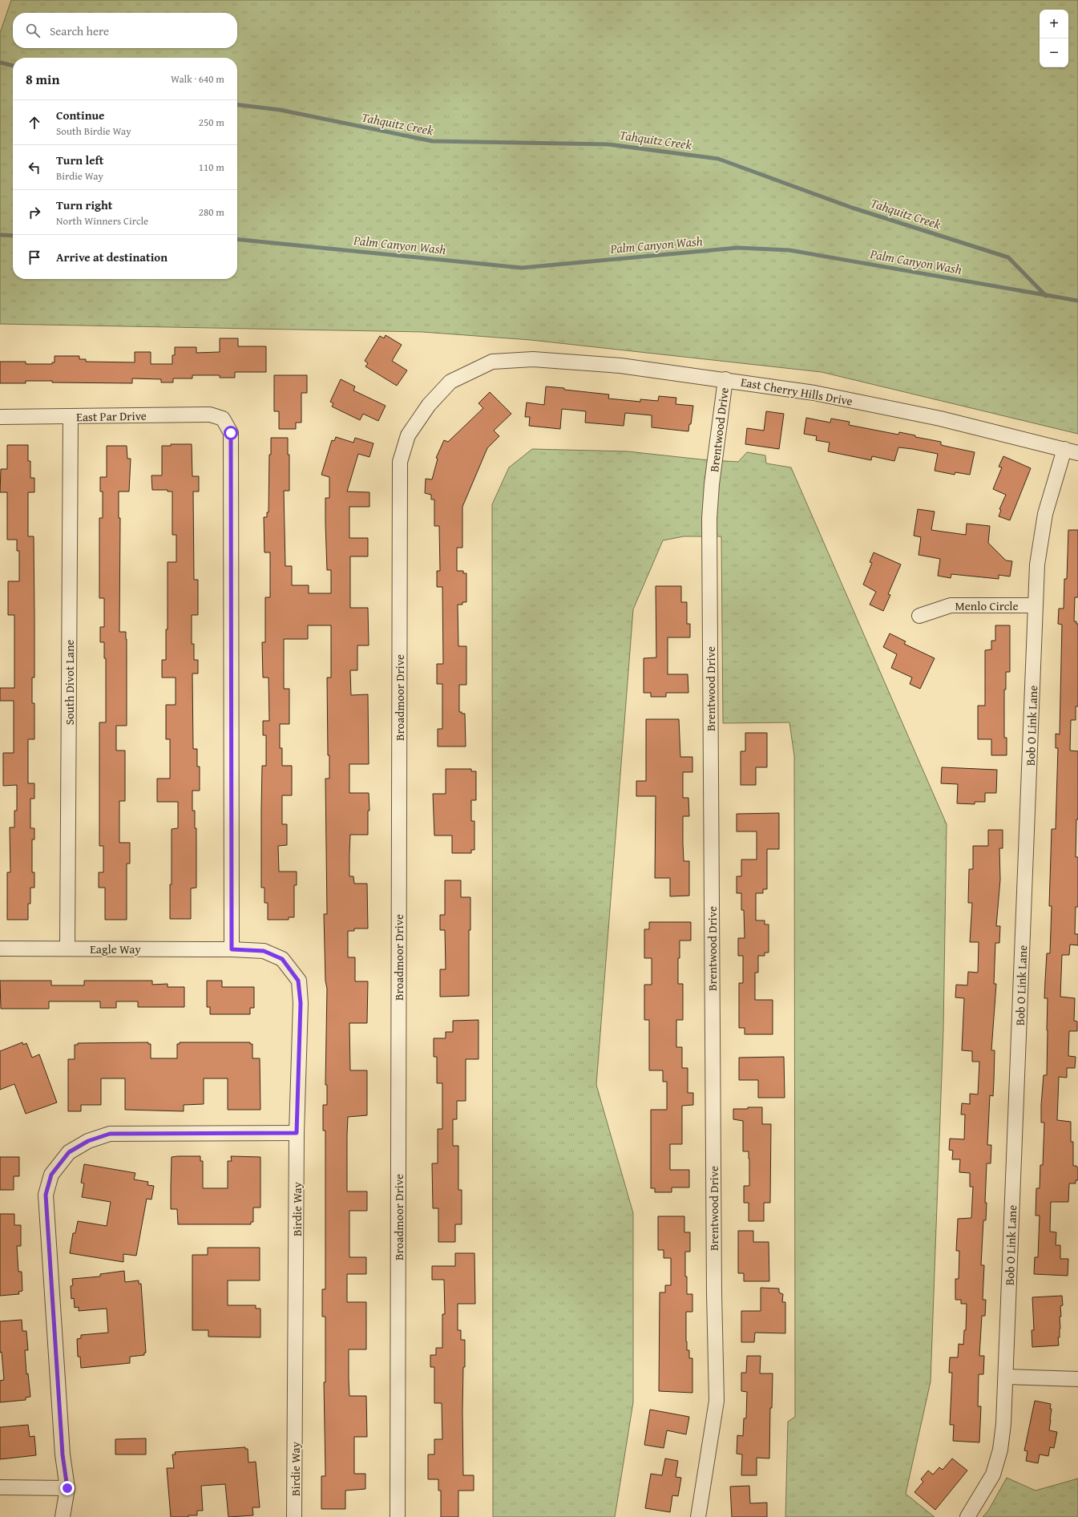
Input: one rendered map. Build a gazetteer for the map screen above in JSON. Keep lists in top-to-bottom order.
{
  "streets": {
    "street": [
      "East Cherry Hills Drive",
      "East Par Drive",
      "Brentwood Drive",
      "Menlo Circle",
      "South Divot Lane",
      "Broadmoor Drive",
      "Bob O Link Lane",
      "Eagle Way",
      "Birdie Way"
    ]
  },
  "crossings": [
    ["East Cherry Hills Drive", "Brentwood Drive"],
    ["East Cherry Hills Drive", "Broadmoor Drive"],
    ["East Cherry Hills Drive", "Bob O Link Lane"],
    ["East Par Drive", "South Divot Lane"],
    ["East Par Drive", "Eagle Way"],
    ["East Par Drive", "Birdie Way"],
    ["Menlo Circle", "Bob O Link Lane"],
    ["South Divot Lane", "Eagle Way"],
    ["Eagle Way", "Birdie Way"]
  ],
  "water": ["Tahquitz Creek", "Palm Canyon Wash"],
  "page": {
    "map_buttons": ["+", "−"],
    "search": "Search here",
    "heading": ["8 min", "Walk · 640 m"],
    "list": [
      ["Continue", "South Birdie Way", "250 m"],
      ["Turn left", "Birdie Way", "110 m"],
      ["Turn right", "North Winners Circle", "280 m"],
      "Arrive at destination"
    ]
  }
}
